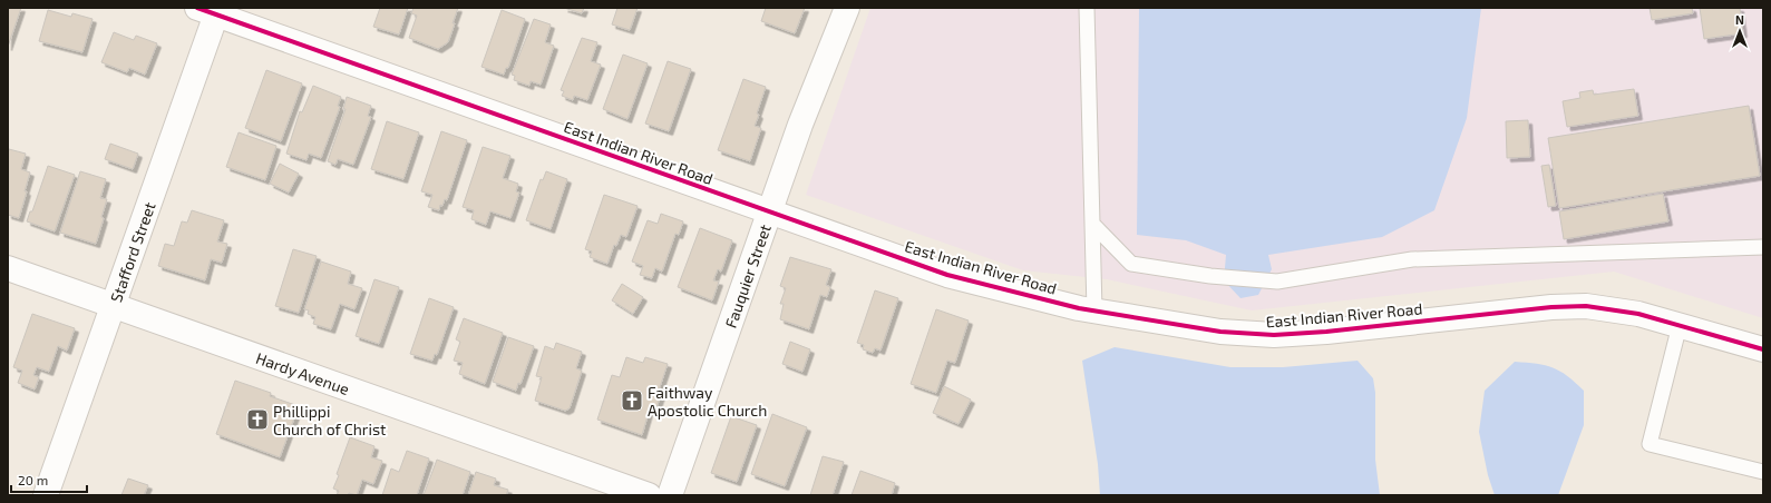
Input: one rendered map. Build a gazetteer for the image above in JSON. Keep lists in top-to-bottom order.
{
  "streets": {
    "street": [
      "East Indian River Road",
      "Stafford Street",
      "Fauquier Street",
      "Hardy Avenue"
    ]
  },
  "crossings": [
    ["East Indian River Road", "Stafford Street"],
    ["East Indian River Road", "Fauquier Street"],
    ["Stafford Street", "Hardy Avenue"]
  ],
  "places": {
    "church": ["Faithway Apostolic Church", "Phillippi Church of Christ"]
  },
  "scale_bar": "20 m",
  "north": "top"
}
